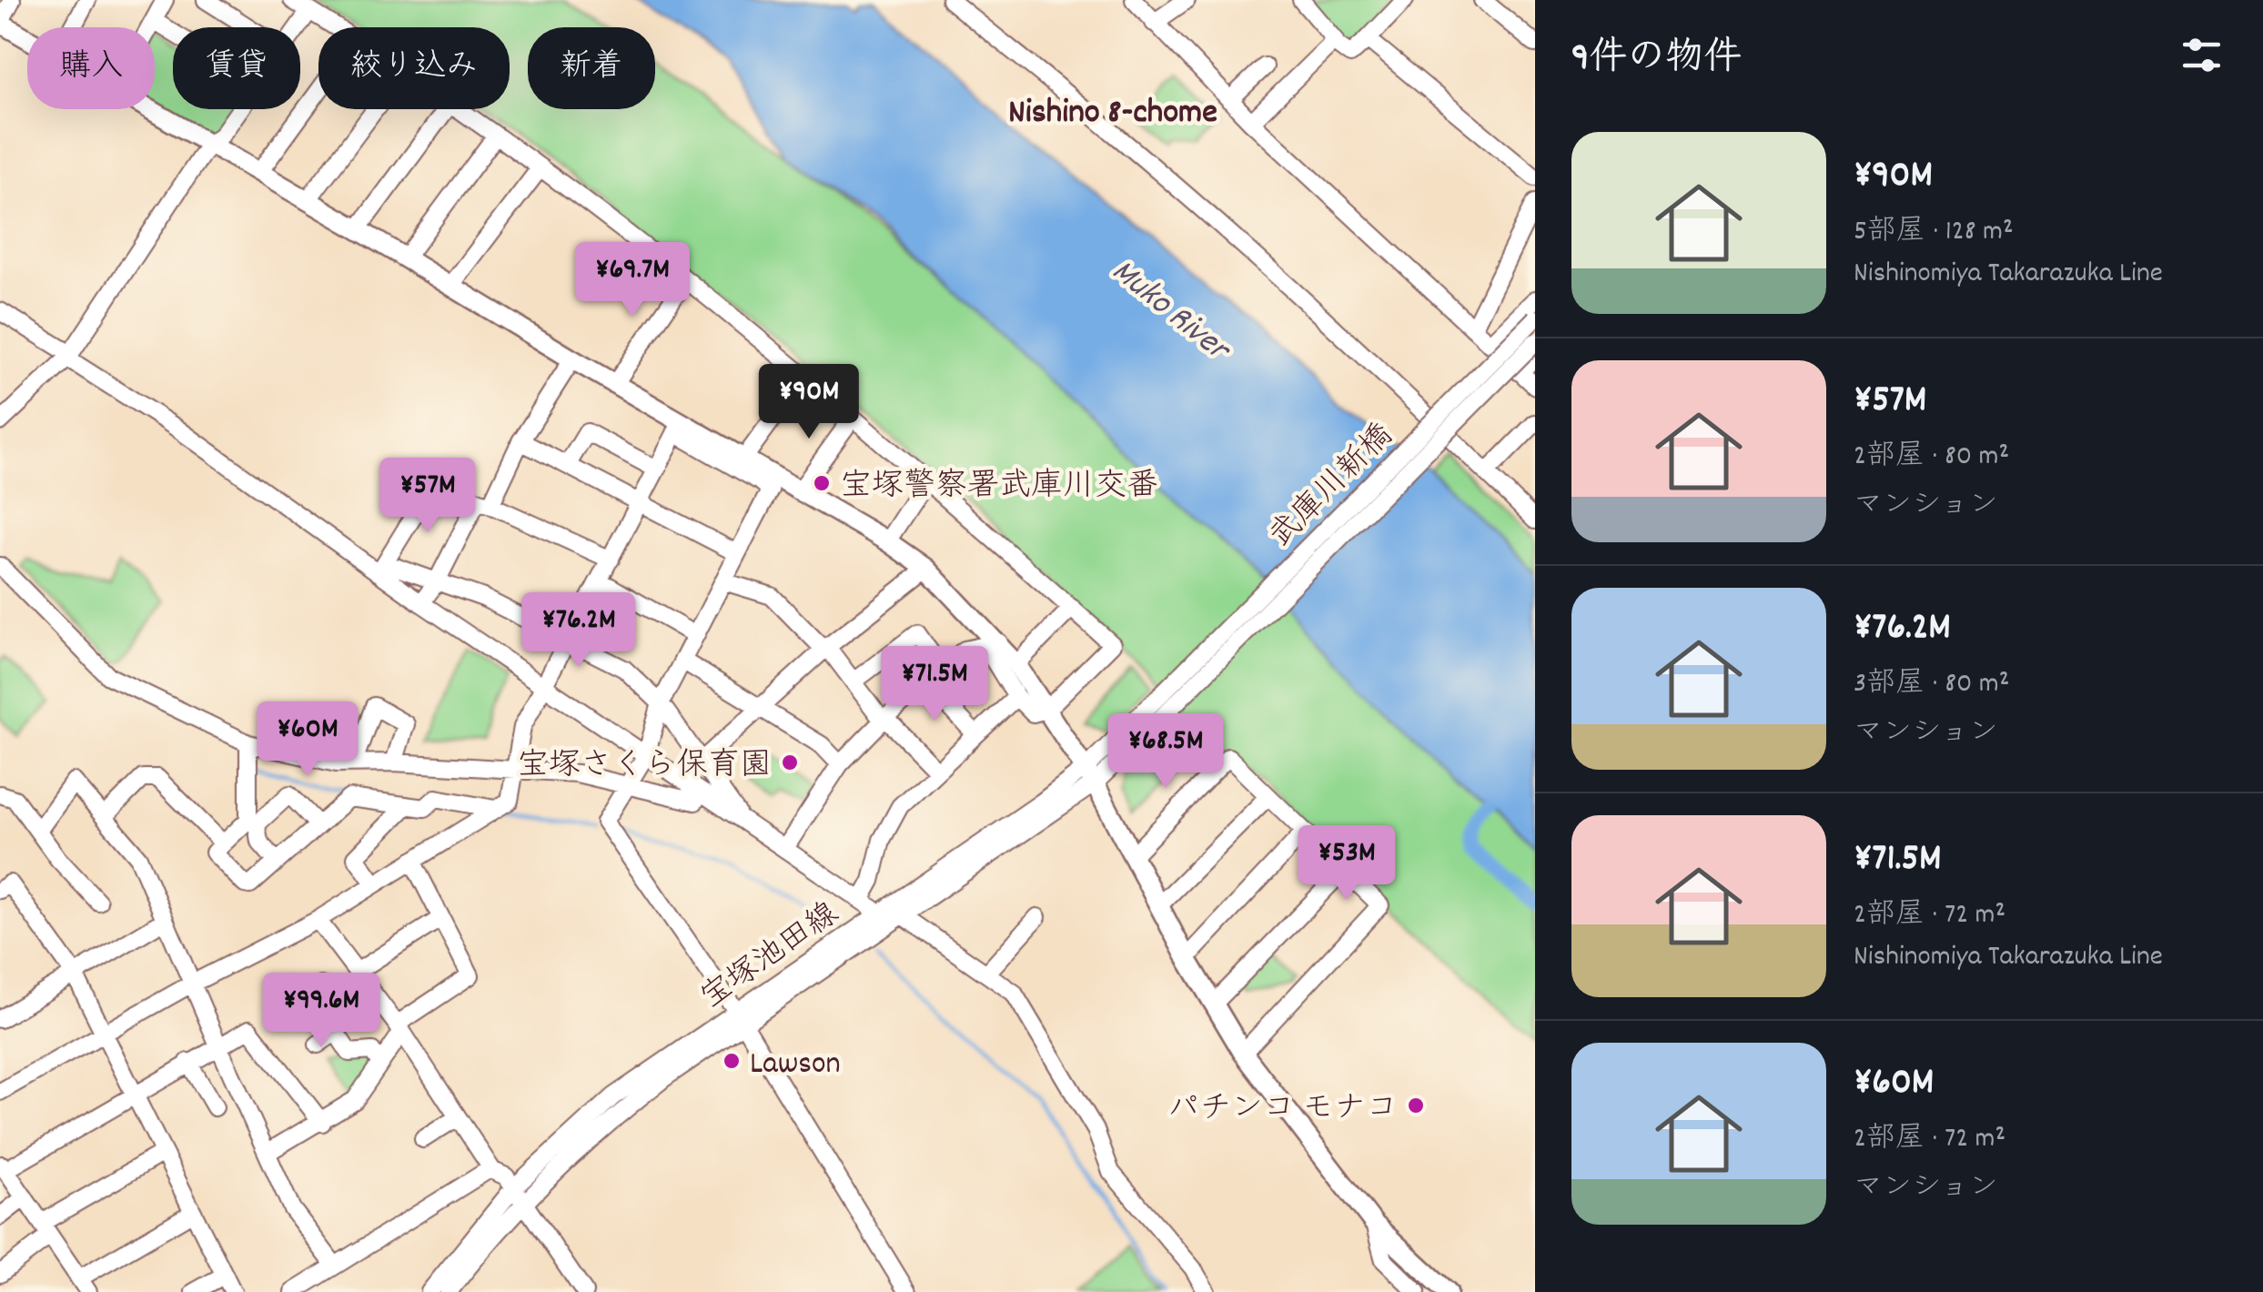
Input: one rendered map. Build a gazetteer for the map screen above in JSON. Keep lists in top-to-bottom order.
{
  "streets": {
    "street": ["武庫川新橋", "宝塚池田線"]
  },
  "districts": ["Nishino 8-chome"],
  "water": ["Muko River"],
  "places": [
    "宝塚警察署武庫川交番",
    "宝塚さくら保育園",
    "Lawson",
    "パチンコ モナコ"
  ],
  "page": {
    "heading": "9件の物件",
    "chip": [
      "購入",
      "賃貸",
      "絞り込み",
      "新着"
    ],
    "list": [
      {
        "name": "¥90M",
        "note": "5部屋 · 128 m² · Nishinomiya Takarazuka Line"
      },
      {
        "name": "¥57M",
        "note": "2部屋 · 80 m² · マンション"
      },
      {
        "name": "¥76.2M",
        "note": "3部屋 · 80 m² · マンション"
      },
      {
        "name": "¥71.5M",
        "note": "2部屋 · 72 m² · Nishinomiya Takarazuka Line"
      },
      {
        "name": "¥60M",
        "note": "2部屋 · 72 m² · マンション"
      }
    ],
    "price": [
      "¥69.7M",
      "¥90M",
      "¥57M",
      "¥76.2M",
      "¥71.5M",
      "¥60M",
      "¥68.5M",
      "¥53M",
      "¥99.6M"
    ]
  }
}
